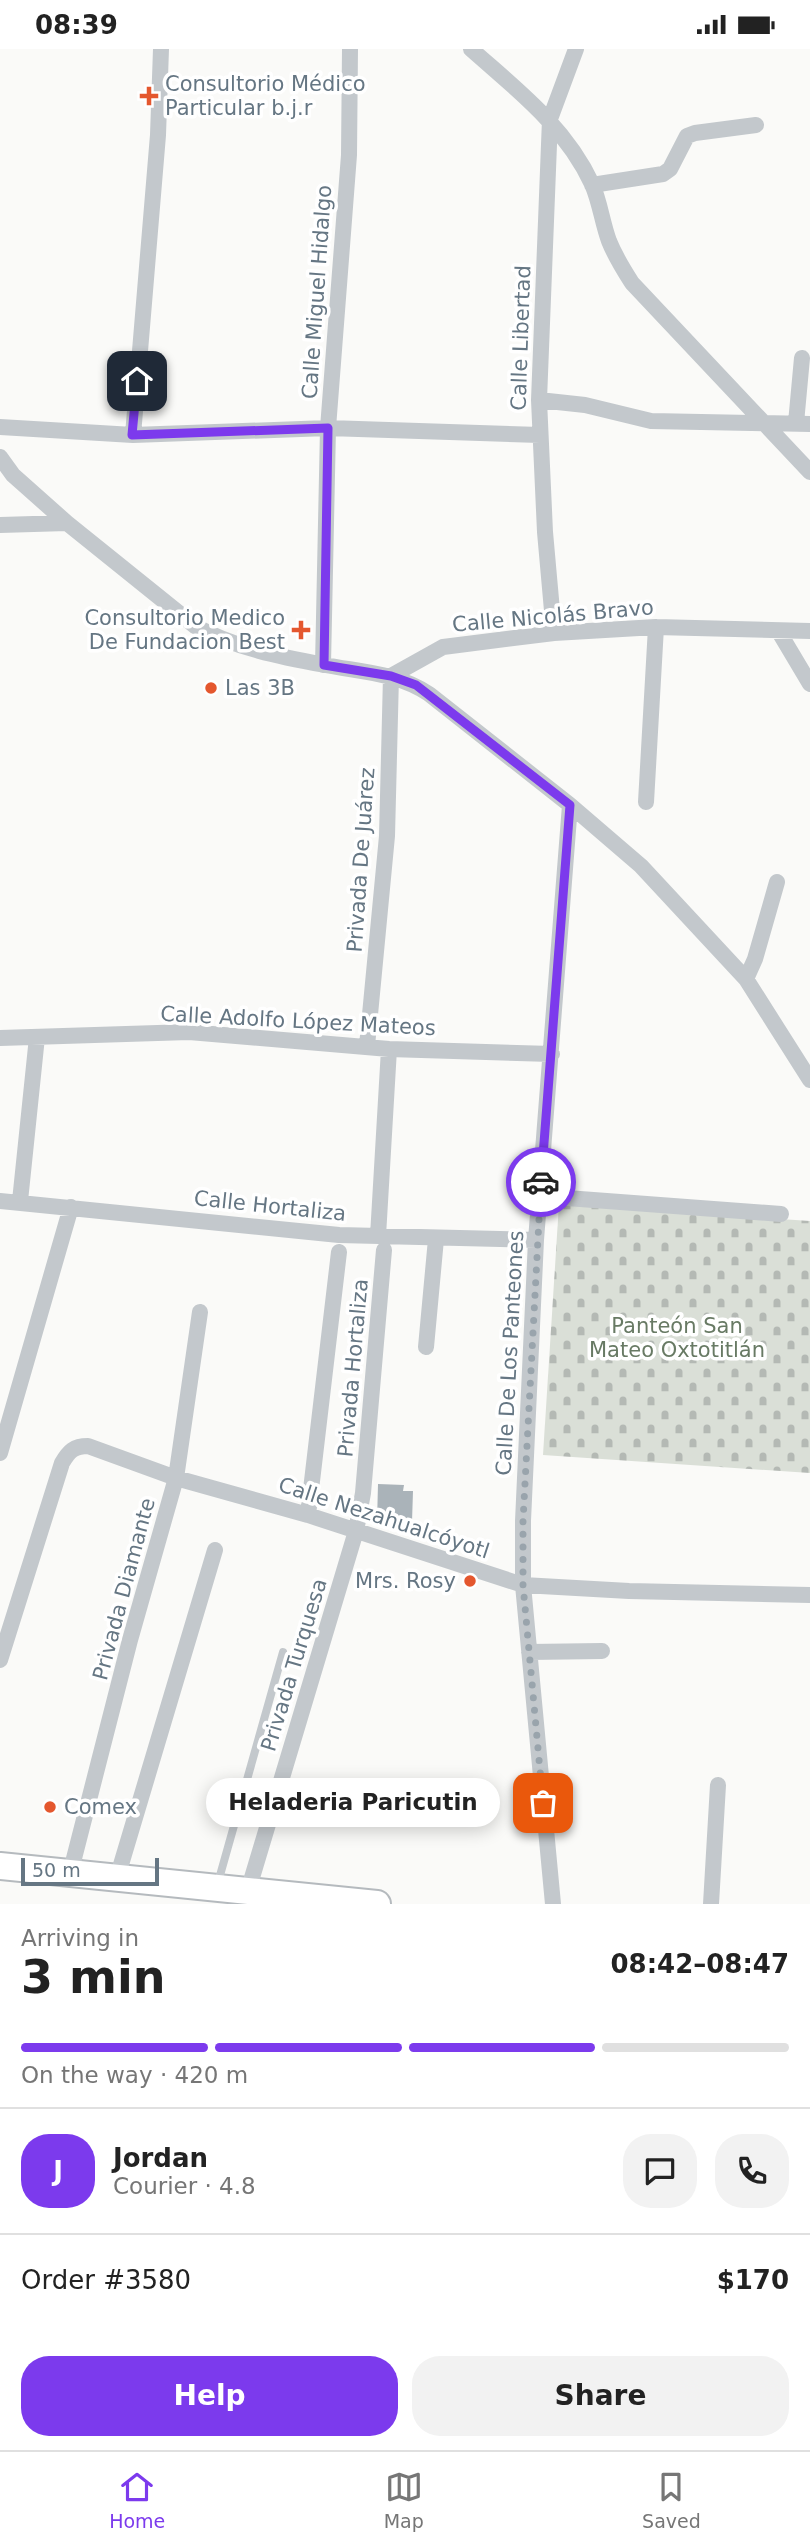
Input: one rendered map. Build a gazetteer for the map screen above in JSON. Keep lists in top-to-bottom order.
{
  "streets": {
    "street": [
      "Calle Miguel Hidalgo",
      "Calle Libertad",
      "Calle Nicolás Bravo",
      "Privada De Juárez",
      "Calle Adolfo López Mateos",
      "Calle Hortaliza",
      "Calle De Los Panteones",
      "Privada Hortaliza",
      "Calle Nezahualcóyotl",
      "Privada Diamante",
      "Privada Turquesa"
    ]
  },
  "crossings": [
    ["Calle Libertad", "Calle Nicolás Bravo"],
    ["Calle Nicolás Bravo", "Privada De Juárez"],
    ["Privada De Juárez", "Calle Adolfo López Mateos"],
    ["Calle Adolfo López Mateos", "Calle De Los Panteones"],
    ["Calle Adolfo López Mateos", "Privada Hortaliza"],
    ["Calle Hortaliza", "Calle De Los Panteones"],
    ["Calle Hortaliza", "Privada Hortaliza"],
    ["Calle De Los Panteones", "Calle Nezahualcóyotl"],
    ["Privada Hortaliza", "Calle Nezahualcóyotl"],
    ["Privada Hortaliza", "Privada Turquesa"],
    ["Calle Nezahualcóyotl", "Privada Diamante"],
    ["Calle Nezahualcóyotl", "Privada Turquesa"]
  ],
  "parks": ["Panteón San Mateo Oxtotitlán"],
  "places": {
    "health": ["Consultorio Médico Particular b.j.r", "Consultorio Medico De Fundacion Best"],
    "other": [
      "Las 3B",
      "Mrs. Rosy",
      "Heladeria Paricutin",
      "Comex"
    ]
  },
  "scale_bar": "50 m",
  "page": {
    "status": "08:39",
    "bubble": "Heladeria Paricutin",
    "scale": "50 m",
    "heading": ["3 min", "Arriving in", "08:42–08:47"],
    "panel": [
      "Jordan",
      "Courier · 4.8",
      "Order #3580",
      "$170"
    ],
    "bar": "On the way · 420 m",
    "round": "J",
    "buttons": ["Help", "Share"],
    "tabs": ["Home", "Map", "Saved"]
  }
}
